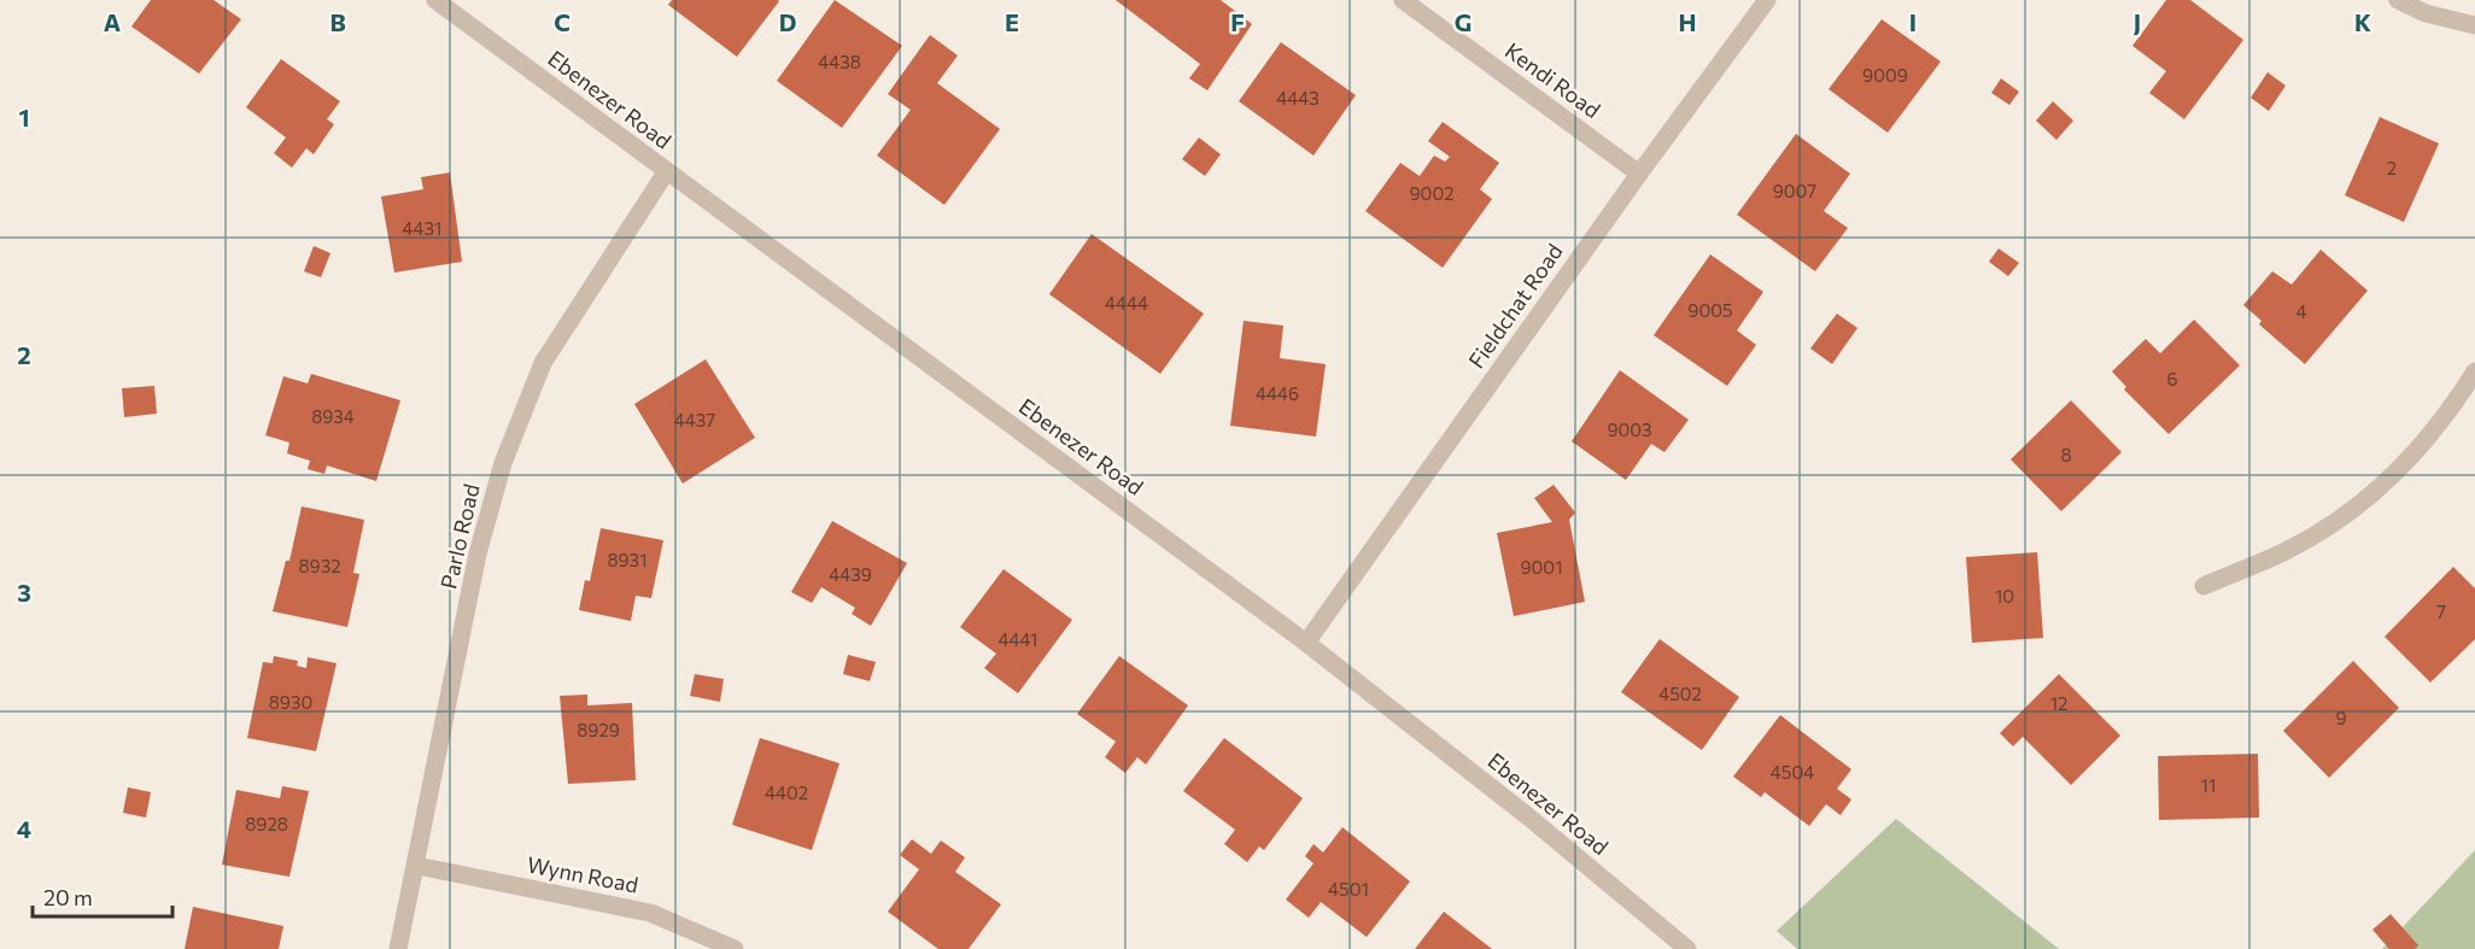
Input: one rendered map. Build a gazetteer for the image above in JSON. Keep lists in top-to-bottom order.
{
  "streets": {
    "street": [
      "Kendi Road",
      "Ebenezer Road",
      "Fieldchat Road",
      "Parlo Road",
      "Wynn Road"
    ]
  },
  "crossings": [
    ["Kendi Road", "Fieldchat Road"],
    ["Ebenezer Road", "Fieldchat Road"],
    ["Ebenezer Road", "Parlo Road"],
    ["Parlo Road", "Wynn Road"]
  ],
  "house_numbers": [
    "4438",
    "9009",
    "4443",
    "2",
    "9007",
    "9002",
    "4431",
    "4444",
    "9005",
    "4",
    "6",
    "4446",
    "8934",
    "4437",
    "9003",
    "8",
    "8931",
    "8932",
    "9001",
    "4439",
    "10",
    "7",
    "4441",
    "4502",
    "8930",
    "12",
    "9",
    "8929",
    "4504",
    "11",
    "4402",
    "8928",
    "4501"
  ],
  "scale_bar": "20 m",
  "grid": {
    "columns": [
      "A",
      "B",
      "C",
      "D",
      "E",
      "F",
      "G",
      "H",
      "I",
      "J",
      "K"
    ],
    "rows": [
      "1",
      "2",
      "3",
      "4"
    ]
  }
}
